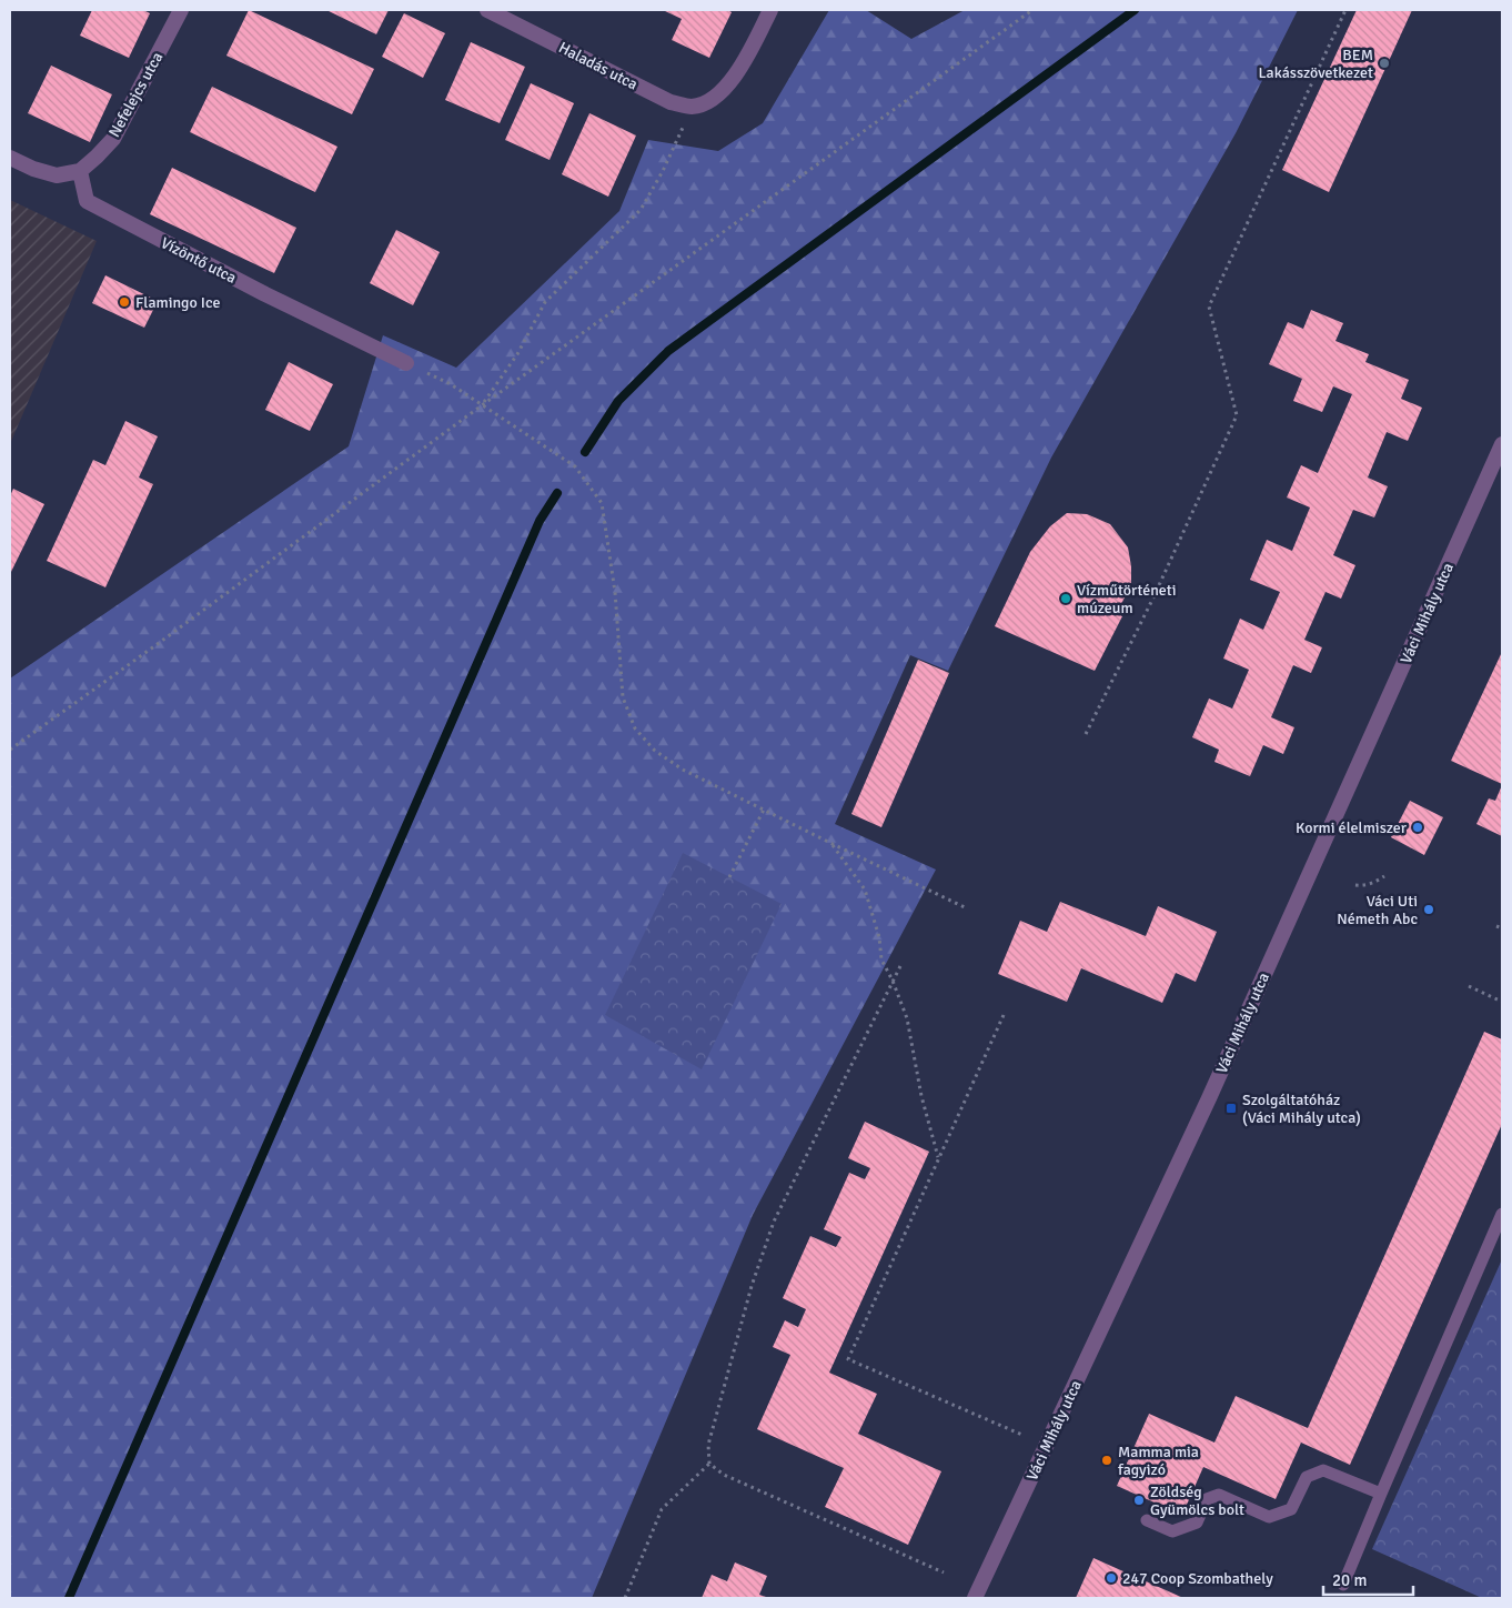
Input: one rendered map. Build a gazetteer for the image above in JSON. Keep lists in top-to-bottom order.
{
  "streets": {
    "street": [
      "Haladás utca",
      "Nefelejcs utca",
      "Vízöntő utca",
      "Váci Mihály utca"
    ]
  },
  "crossings": [
    ["Nefelejcs utca", "Vízöntő utca"]
  ],
  "places": {
    "other": [
      "BEM Lakásszövetkezet",
      "Flamingo Ice",
      "Vízműtörténeti múzeum",
      "Kormi élelmiszer",
      "Váci Uti Németh Abc",
      "Mamma mia fagyizó",
      "Zöldség Gyümölcs bolt",
      "247 Coop Szombathely"
    ],
    "transit": ["Szolgáltatóház (Váci Mihály utca)"]
  },
  "scale_bar": "20 m"
}
